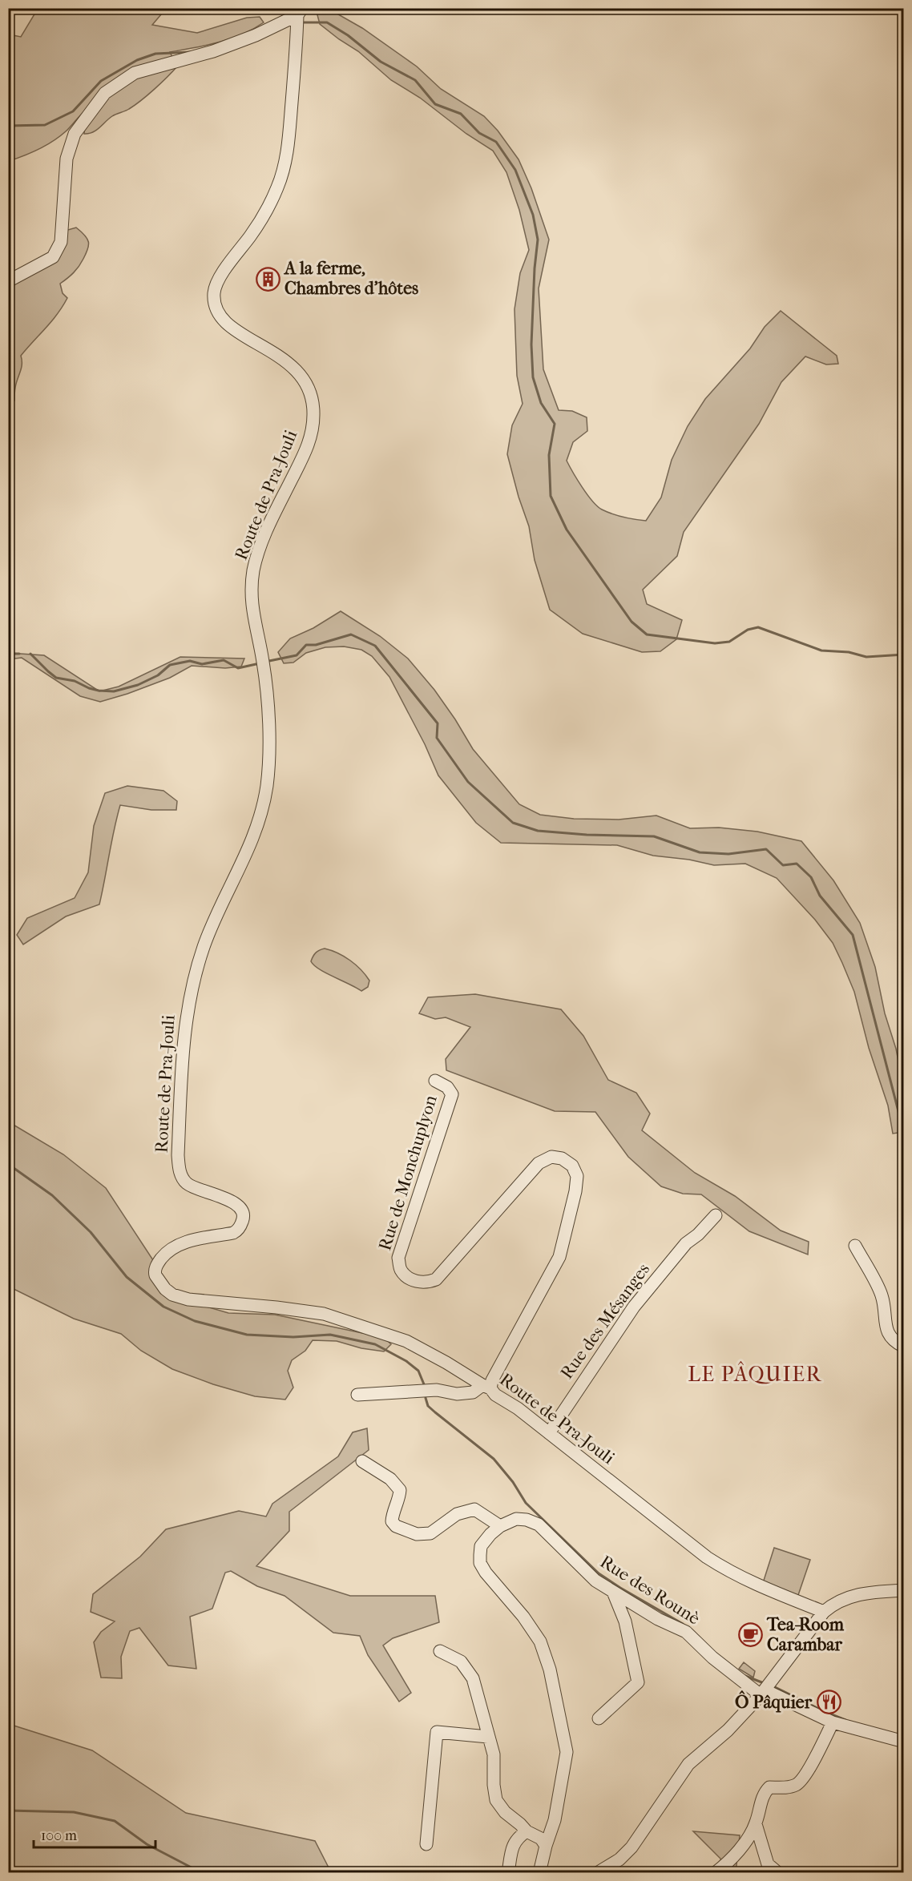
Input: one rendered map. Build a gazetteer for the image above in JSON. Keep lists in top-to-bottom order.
{
  "streets": {
    "street": [
      "Route de Pra-Jouli",
      "Rue de Monchuplyon",
      "Rue des Mésanges",
      "Rue des Rounè"
    ]
  },
  "crossings": [
    ["Route de Pra-Jouli", "Rue de Monchuplyon"],
    ["Route de Pra-Jouli", "Rue des Mésanges"]
  ],
  "districts": ["LE PÂQUIER"],
  "places": {
    "building": ["A la ferme, Chambres d'hôtes"],
    "cafe": ["Tea-Room Carambar"],
    "restaurant": ["Ô Pâquier"]
  },
  "scale_bar": "100 m"
}
